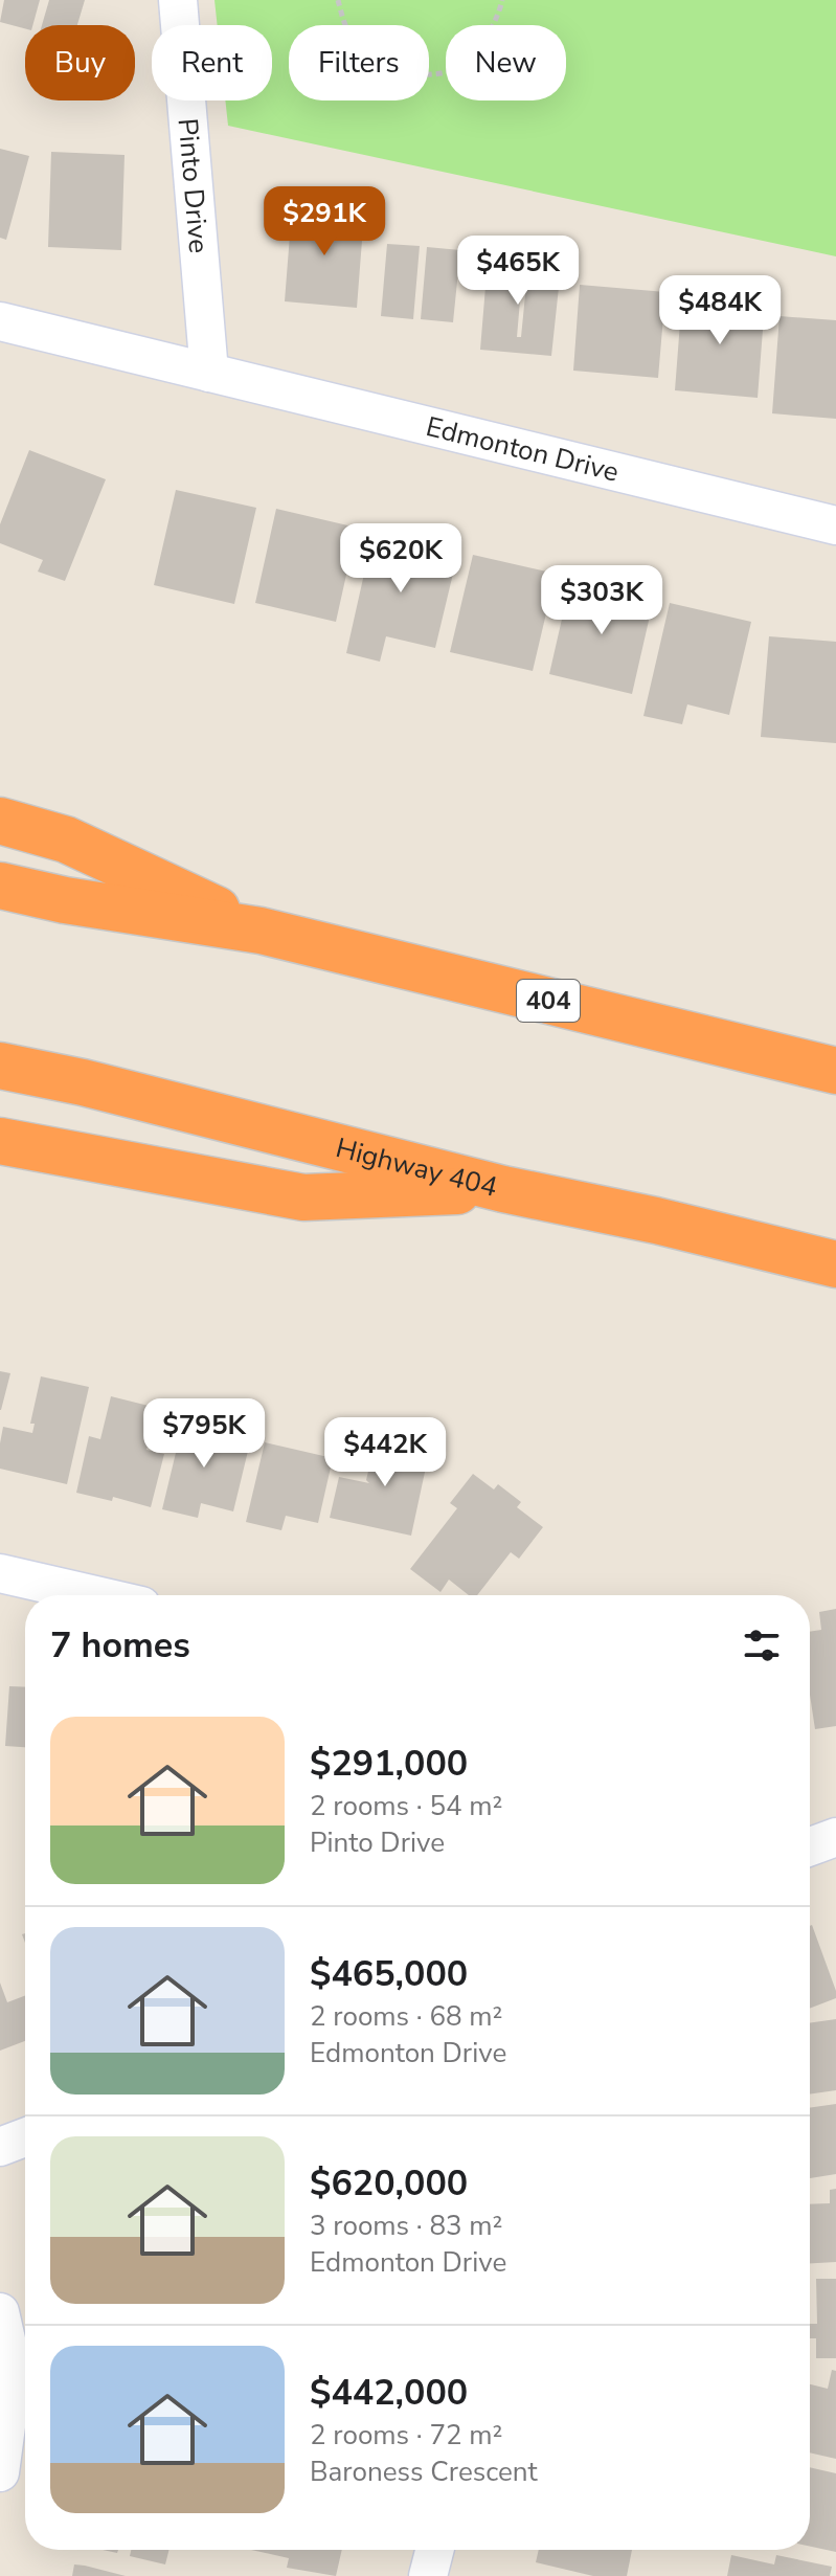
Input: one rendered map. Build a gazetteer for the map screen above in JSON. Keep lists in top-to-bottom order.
{
  "streets": {
    "highway": ["404", "Highway 404"],
    "street": ["Pinto Drive", "Edmonton Drive"]
  },
  "crossings": [
    ["Pinto Drive", "Edmonton Drive"]
  ],
  "page": {
    "chip": [
      "Buy",
      "Rent",
      "Filters",
      "New"
    ],
    "price": [
      "$291K",
      "$465K",
      "$484K",
      "$620K",
      "$303K",
      "$795K",
      "$442K"
    ],
    "heading": "7 homes",
    "list": [
      {
        "name": "$291,000",
        "note": "2 rooms · 54 m² · Pinto Drive"
      },
      {
        "name": "$465,000",
        "note": "2 rooms · 68 m² · Edmonton Drive"
      },
      {
        "name": "$620,000",
        "note": "3 rooms · 83 m² · Edmonton Drive"
      },
      {
        "name": "$442,000",
        "note": "2 rooms · 72 m² · Baroness Crescent"
      }
    ]
  }
}
